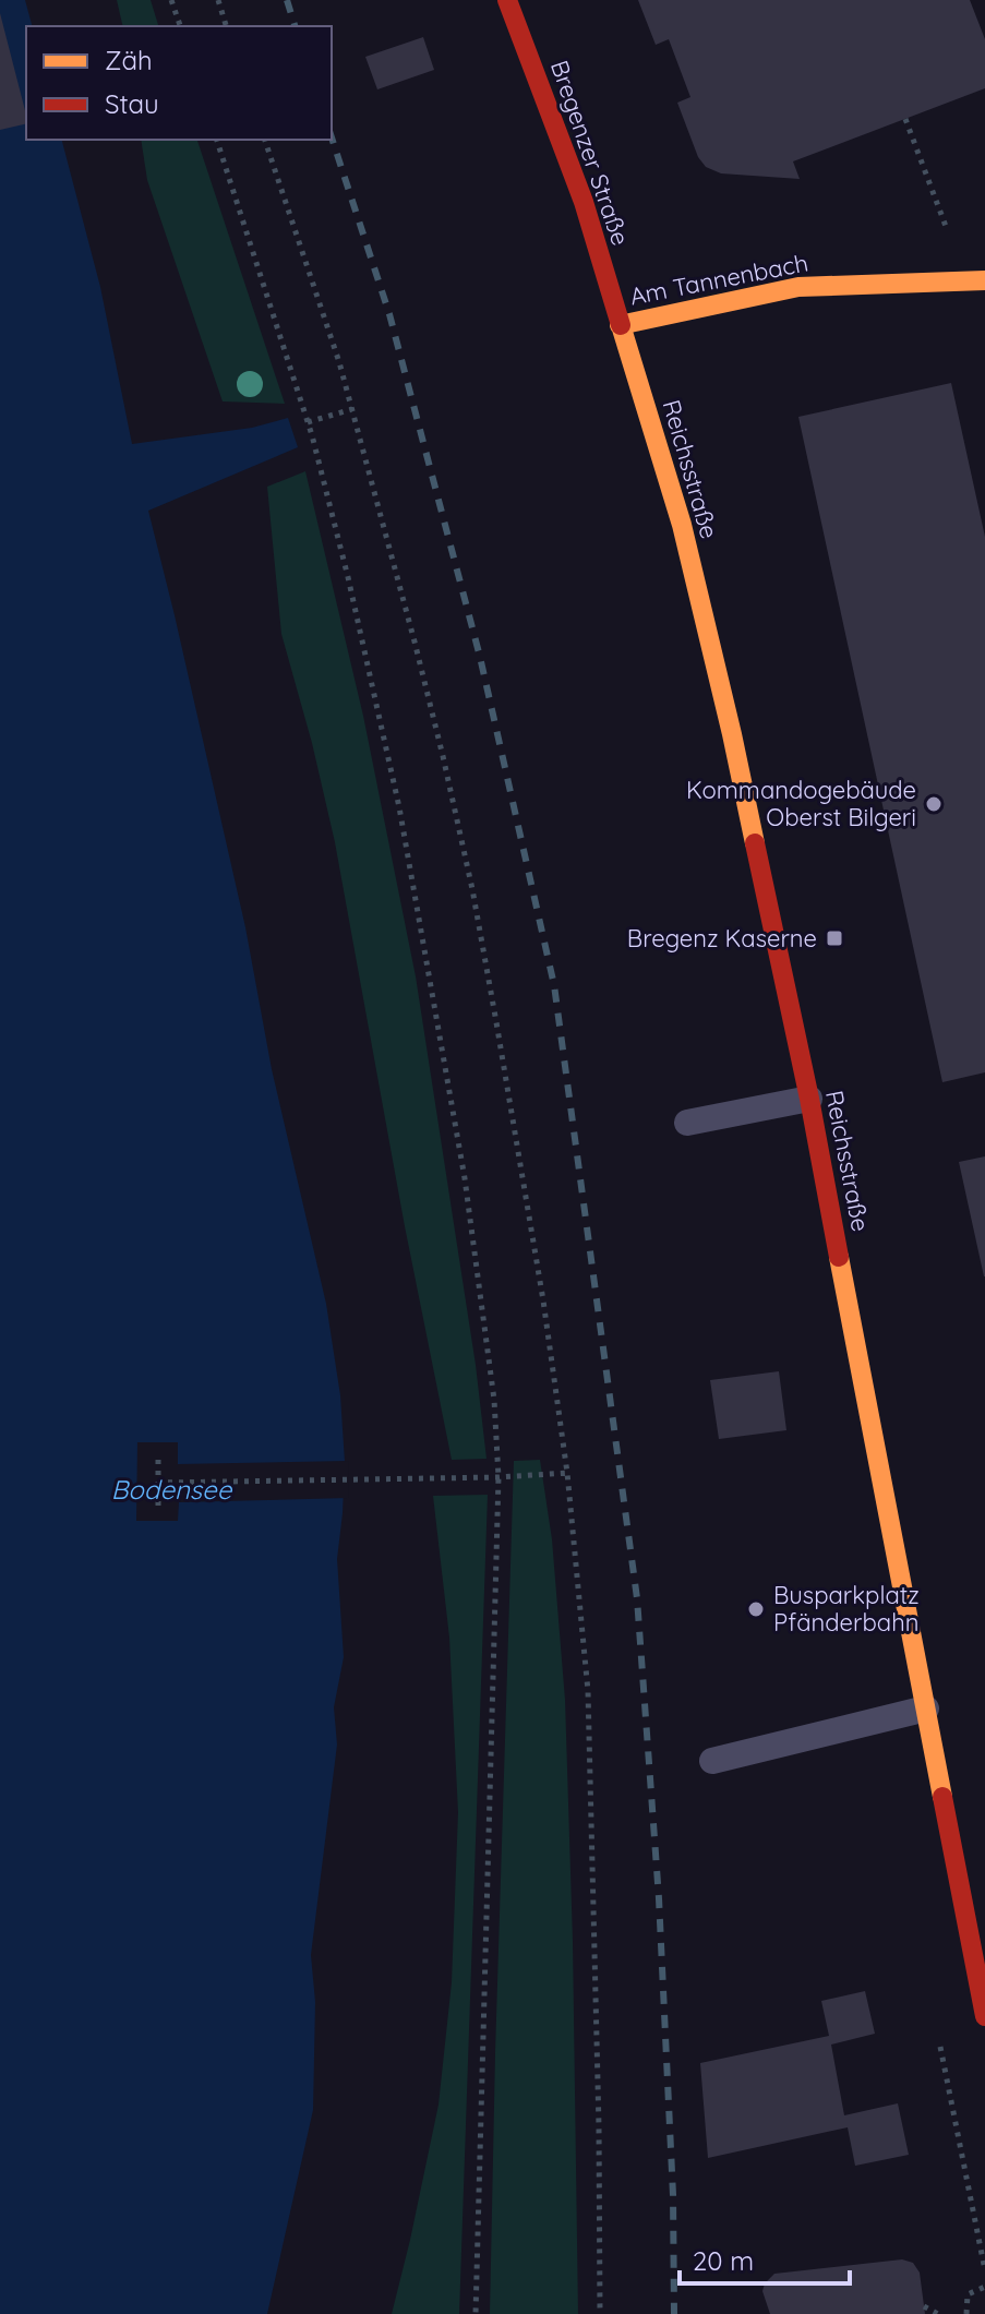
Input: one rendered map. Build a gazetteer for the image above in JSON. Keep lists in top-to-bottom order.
{
  "streets": {
    "main road": ["Bregenzer Straße", "Am Tannenbach", "Reichsstraße"]
  },
  "crossings": [
    ["Bregenzer Straße", "Am Tannenbach"],
    ["Bregenzer Straße", "Reichsstraße"],
    ["Am Tannenbach", "Reichsstraße"]
  ],
  "water": ["Bodensee"],
  "places": {
    "other": ["Kommandogebäude Oberst Bilgeri", "Busparkplatz Pfänderbahn"],
    "transit": ["Bregenz Kaserne"]
  },
  "legend": ["Zäh", "Stau"],
  "scale_bar": "20 m"
}
